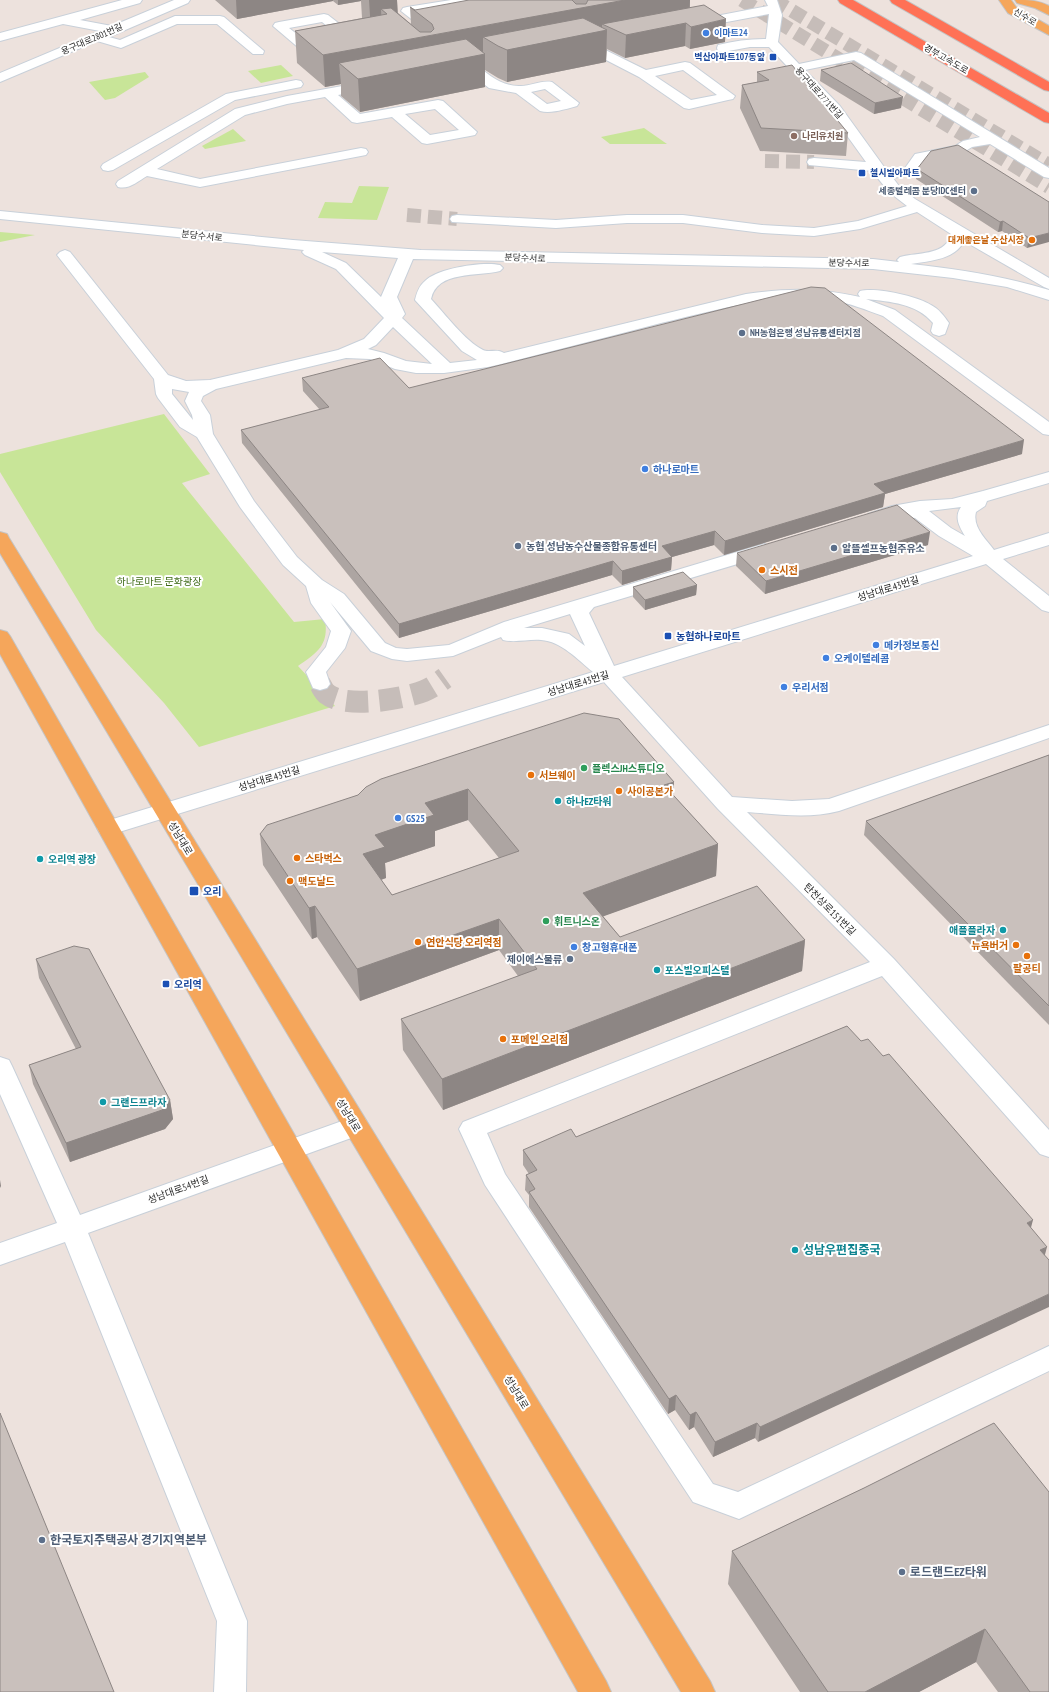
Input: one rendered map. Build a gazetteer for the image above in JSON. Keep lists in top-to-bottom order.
{
  "streets": {
    "highway": ["경부고속도로"],
    "main road": ["신수로", "성남대로"],
    "street": [
      "용구대로2801번길",
      "용구대로2771번길",
      "분당수서로",
      "성남대로43번길",
      "탄천상로151번길",
      "성남대로54번길"
    ]
  },
  "crossings": [
    ["성남대로43번길", "성남대로"],
    ["성남대로43번길", "탄천상로151번길"],
    ["성남대로", "성남대로54번길"]
  ],
  "parks": ["하나로마트 문화광장"],
  "places": {
    "other": [
      "이마트24",
      "나리유치원",
      "세종텔레콤 분당IDC센터",
      "대게좋은날 수산시장",
      "NH농협은행 성남유통센터지점",
      "하나로마트",
      "농협 성남농수산물종합유통센터",
      "알뜰셀프농협주유소",
      "스시전",
      "메카정보통신",
      "오케이텔레콤",
      "우리서점",
      "플렉스JH스튜디오",
      "서브웨이",
      "사이공본가",
      "하나EZ타워",
      "GS25",
      "스타벅스",
      "오리역 광장",
      "맥도날드",
      "휘트니스온",
      "애플플라자",
      "연안식당 오리역점",
      "뉴욕버거",
      "창고형휴대폰",
      "팔공티",
      "제이에스물류",
      "포스빌오피스텔",
      "포메인 오리점",
      "그랜드프라자",
      "성남우편집중국",
      "한국토지주택공사 경기지역본부",
      "로드랜드EZ타워"
    ],
    "transit": [
      "벽산아파트107동앞",
      "첼시빌아파트",
      "농협하나로마트",
      "오리",
      "오리역"
    ]
  }
}
